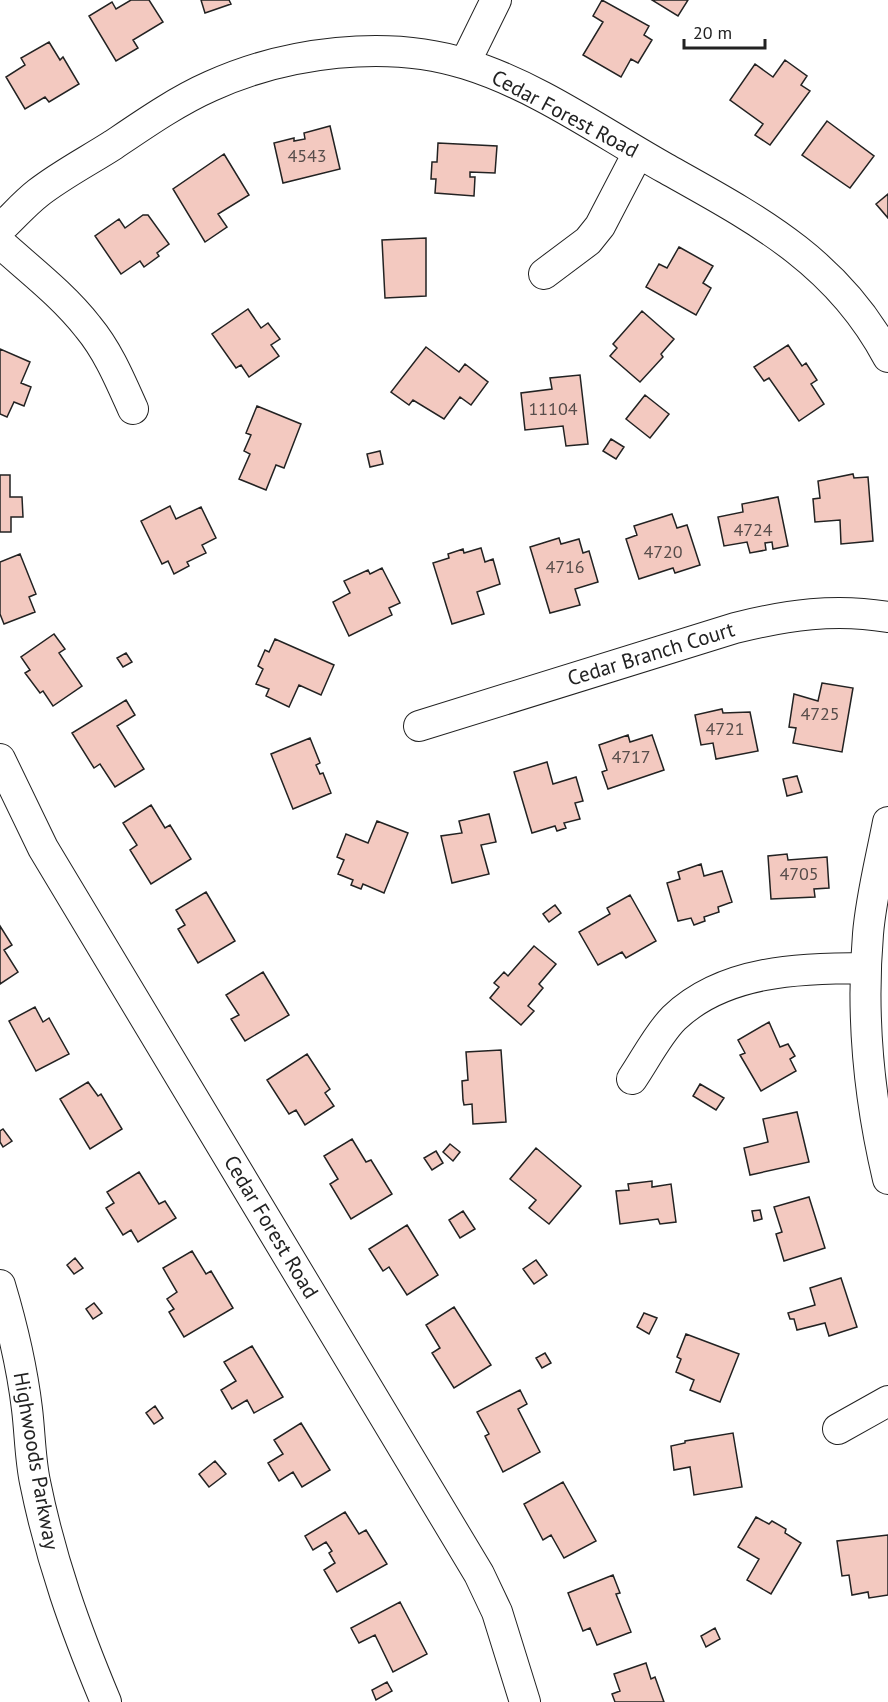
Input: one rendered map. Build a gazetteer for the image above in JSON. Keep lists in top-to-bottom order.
{
  "streets": {
    "street": ["Cedar Forest Road", "Cedar Branch Court", "Highwoods Parkway"]
  },
  "house_numbers": [
    "4543",
    "11104",
    "4724",
    "4720",
    "4716",
    "4725",
    "4721",
    "4717",
    "4705"
  ],
  "scale_bar": "20 m"
}
